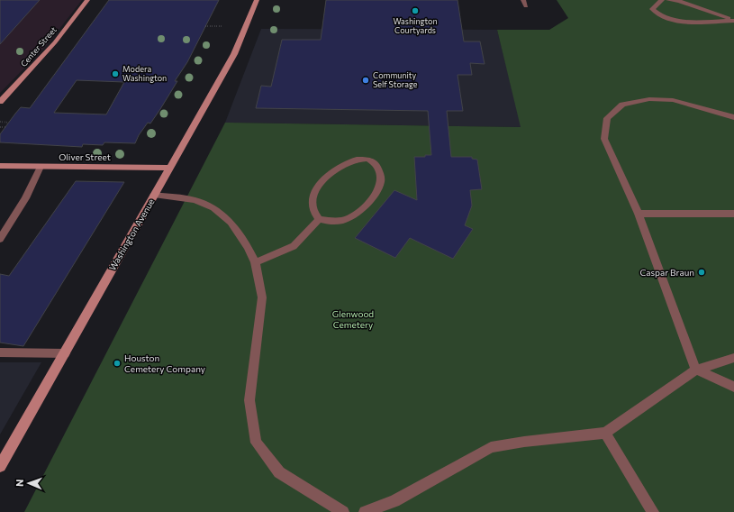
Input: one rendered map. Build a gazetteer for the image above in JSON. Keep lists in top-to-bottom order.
{
  "streets": {
    "main road": ["Center Street", "Oliver Street", "Washington Avenue"]
  },
  "crossings": [
    ["Oliver Street", "Washington Avenue"]
  ],
  "parks": ["Glenwood Cemetery"],
  "places": [
    "Washington Courtyards",
    "Modera Washington",
    "Community Self Storage",
    "Caspar Braun",
    "Houston Cemetery Company"
  ],
  "north": "left"
}
